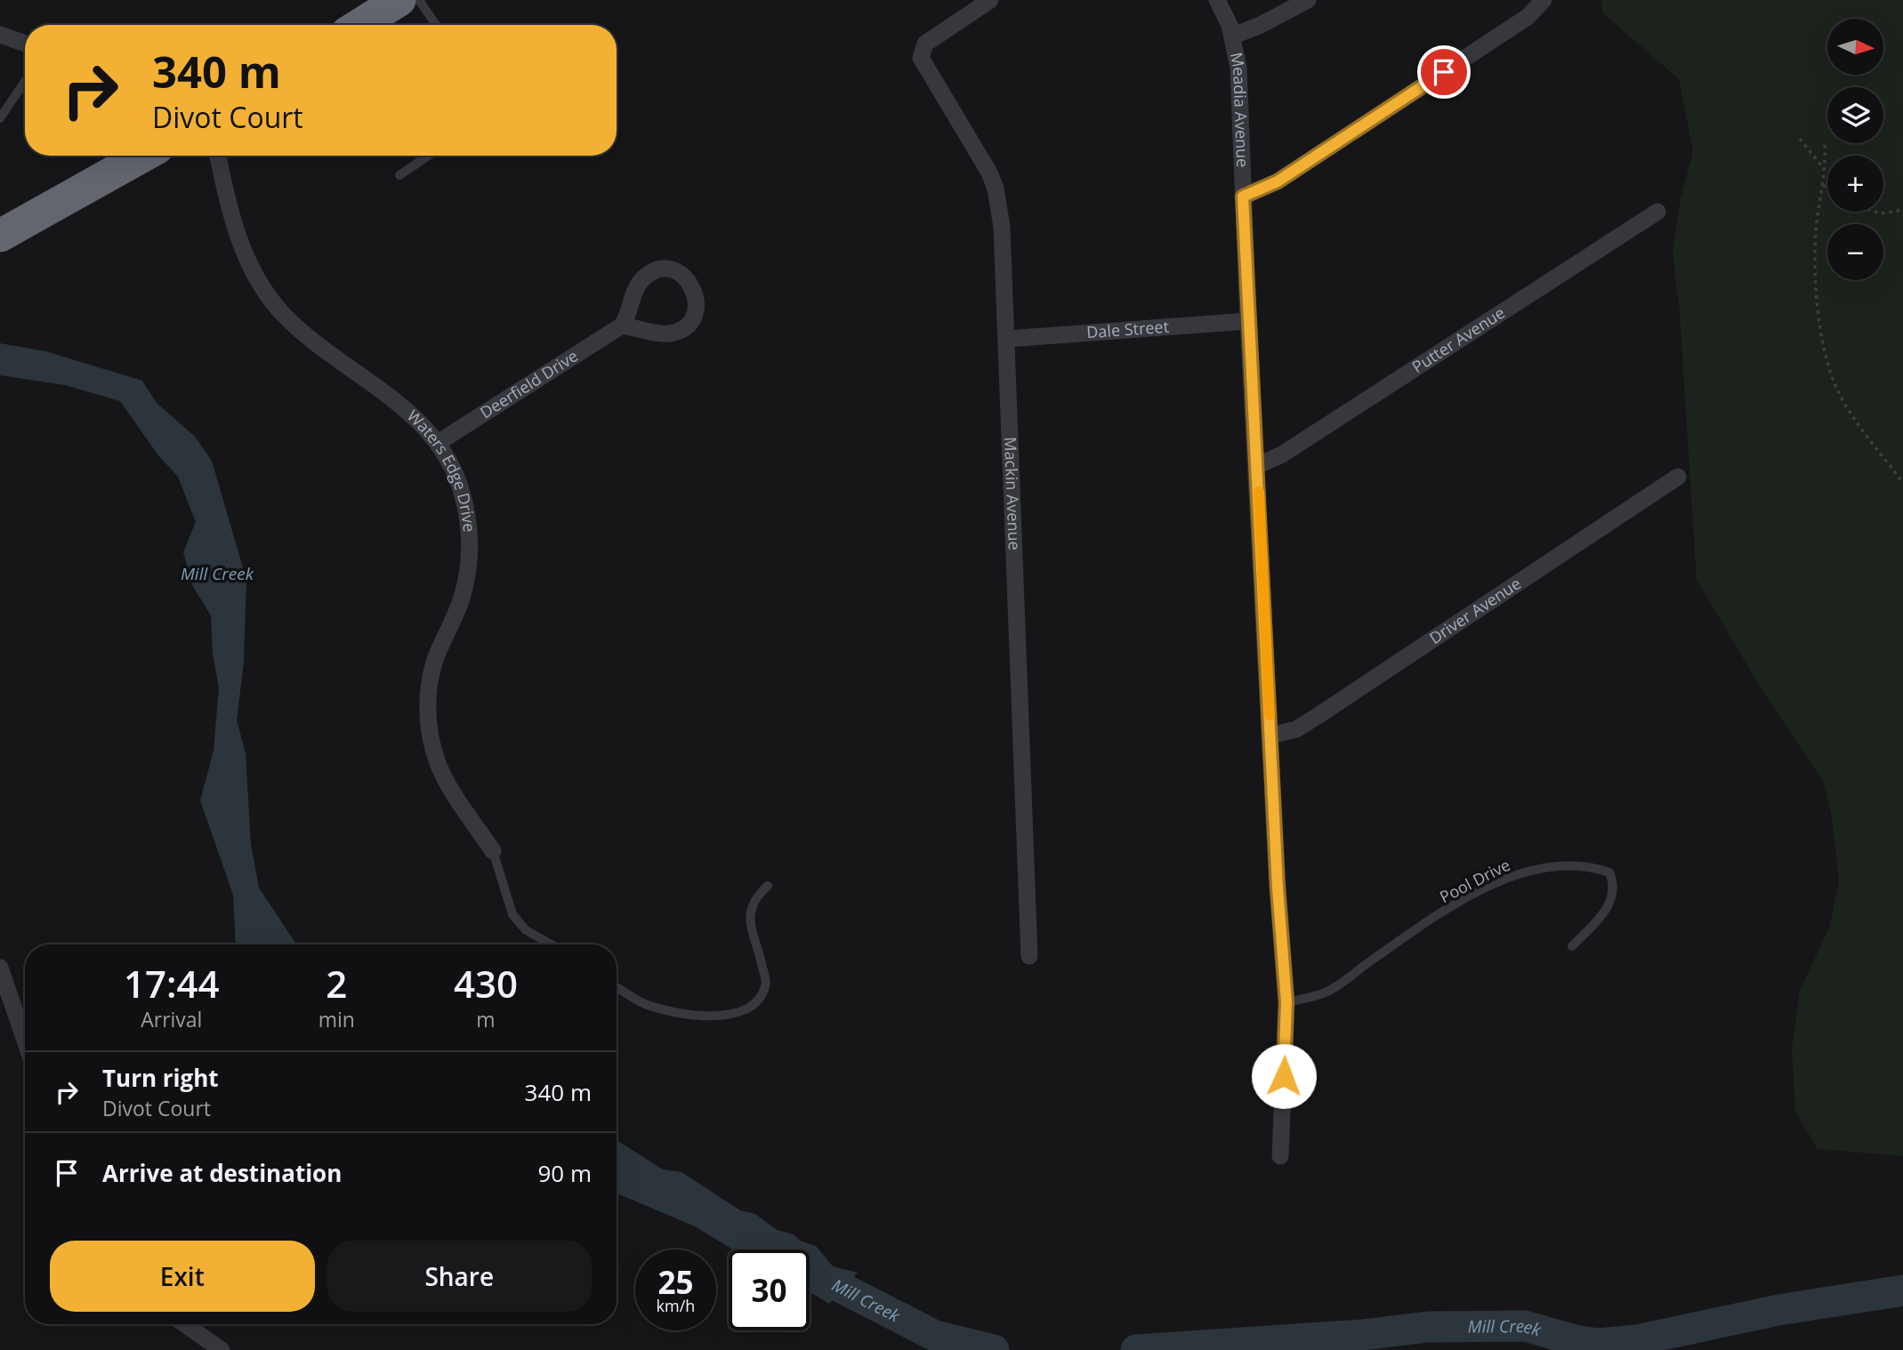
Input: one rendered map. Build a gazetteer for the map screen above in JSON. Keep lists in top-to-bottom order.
{
  "streets": {
    "street": [
      "Meadia Avenue",
      "Dale Street",
      "Putter Avenue",
      "Deerfield Drive",
      "Waters Edge Drive",
      "Mackin Avenue",
      "Driver Avenue"
    ],
    "lane": ["Pool Drive"]
  },
  "crossings": [
    ["Meadia Avenue", "Dale Street"],
    ["Meadia Avenue", "Putter Avenue"],
    ["Meadia Avenue", "Driver Avenue"],
    ["Meadia Avenue", "Pool Drive"],
    ["Dale Street", "Mackin Avenue"],
    ["Deerfield Drive", "Waters Edge Drive"]
  ],
  "water": ["Mill Creek"],
  "north": "right",
  "page": {
    "map_buttons": ["+", "−"],
    "turn": ["340 m", "Divot Court"],
    "eta": [
      "17:44",
      "Arrival",
      "2",
      "min",
      "430",
      "m"
    ],
    "list": [
      {
        "name": "Turn right",
        "note": "Divot Court",
        "value": "340 m"
      },
      {
        "name": "Arrive at destination",
        "value": "90 m"
      }
    ],
    "buttons": ["Exit", "Share"],
    "speed": "25 km/h",
    "limit": "30"
  }
}
